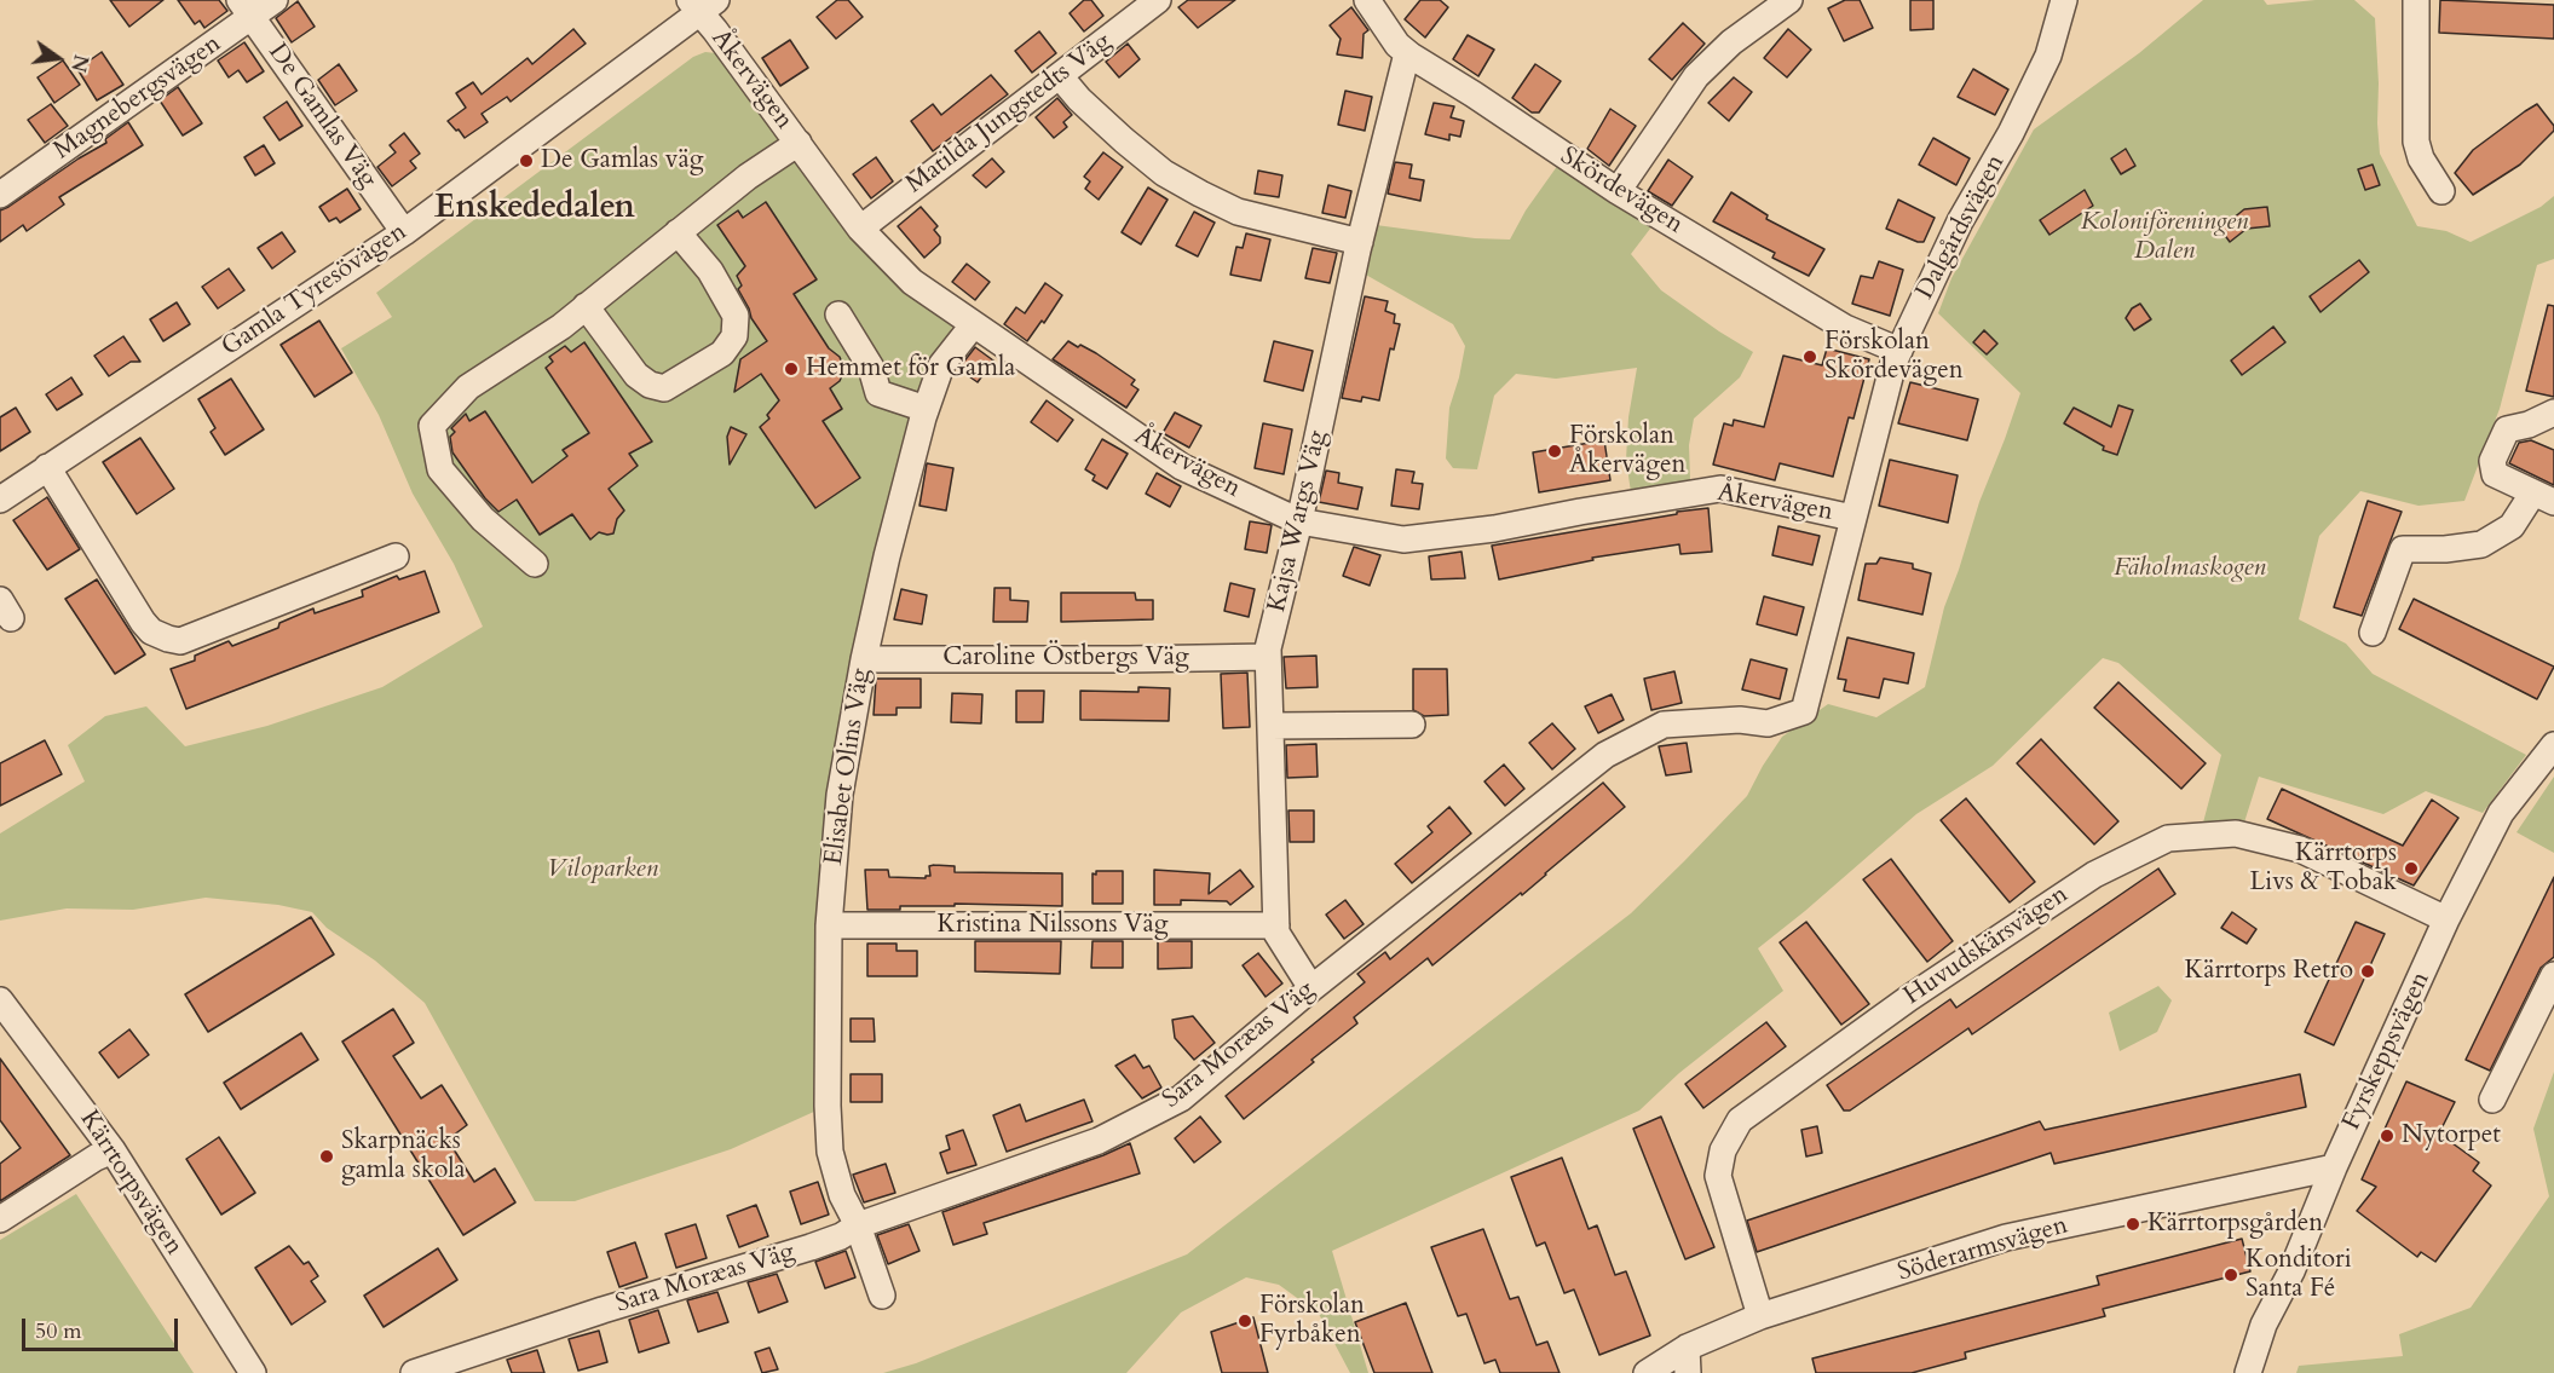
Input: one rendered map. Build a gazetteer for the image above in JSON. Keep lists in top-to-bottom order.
{
  "streets": {
    "street": [
      "Åkervägen",
      "Magnebergsvägen",
      "Matilda Jungstedts Väg",
      "De Gamlas Väg",
      "Skördevägen",
      "Dalgårdsvägen",
      "Gamla Tyresövägen",
      "Kajsa Wargs Väg",
      "Caroline Östbergs Väg",
      "Elisabet Olins Väg",
      "Kristina Nilssons Väg",
      "Huvudskärsvägen",
      "Sara Moræas Väg",
      "Fyrskeppsvägen",
      "Kärrtorpsvägen",
      "Söderarmsvägen"
    ]
  },
  "crossings": [
    ["Åkervägen", "Matilda Jungstedts Väg"],
    ["Åkervägen", "Dalgårdsvägen"],
    ["Åkervägen", "Gamla Tyresövägen"],
    ["Åkervägen", "Kajsa Wargs Väg"],
    ["Åkervägen", "Elisabet Olins Väg"],
    ["Magnebergsvägen", "De Gamlas Väg"],
    ["De Gamlas Väg", "Gamla Tyresövägen"],
    ["Skördevägen", "Dalgårdsvägen"],
    ["Skördevägen", "Kajsa Wargs Väg"],
    ["Dalgårdsvägen", "Sara Moræas Väg"],
    ["Kajsa Wargs Väg", "Caroline Östbergs Väg"],
    ["Kajsa Wargs Väg", "Kristina Nilssons Väg"],
    ["Kajsa Wargs Väg", "Sara Moræas Väg"],
    ["Caroline Östbergs Väg", "Elisabet Olins Väg"],
    ["Elisabet Olins Väg", "Kristina Nilssons Väg"],
    ["Elisabet Olins Väg", "Sara Moræas Väg"],
    ["Huvudskärsvägen", "Fyrskeppsvägen"],
    ["Huvudskärsvägen", "Söderarmsvägen"],
    ["Fyrskeppsvägen", "Söderarmsvägen"]
  ],
  "districts": ["Enskededalen"],
  "parks": ["Koloniföreningen Dalen", "Fäholmaskogen", "Viloparken"],
  "places": [
    "De Gamlas väg",
    "Förskolan Skördevägen",
    "Hemmet för Gamla",
    "Förskolan Åkervägen",
    "Kärrtorps Livs & Tobak",
    "Kärrtorps Retro",
    "Nytorpet",
    "Skarpnäcks gamla skola",
    "Kärrtorpsgården",
    "Konditori Santa Fé",
    "Förskolan Fyrbåken"
  ],
  "scale_bar": "50 m",
  "north": "right"
}
